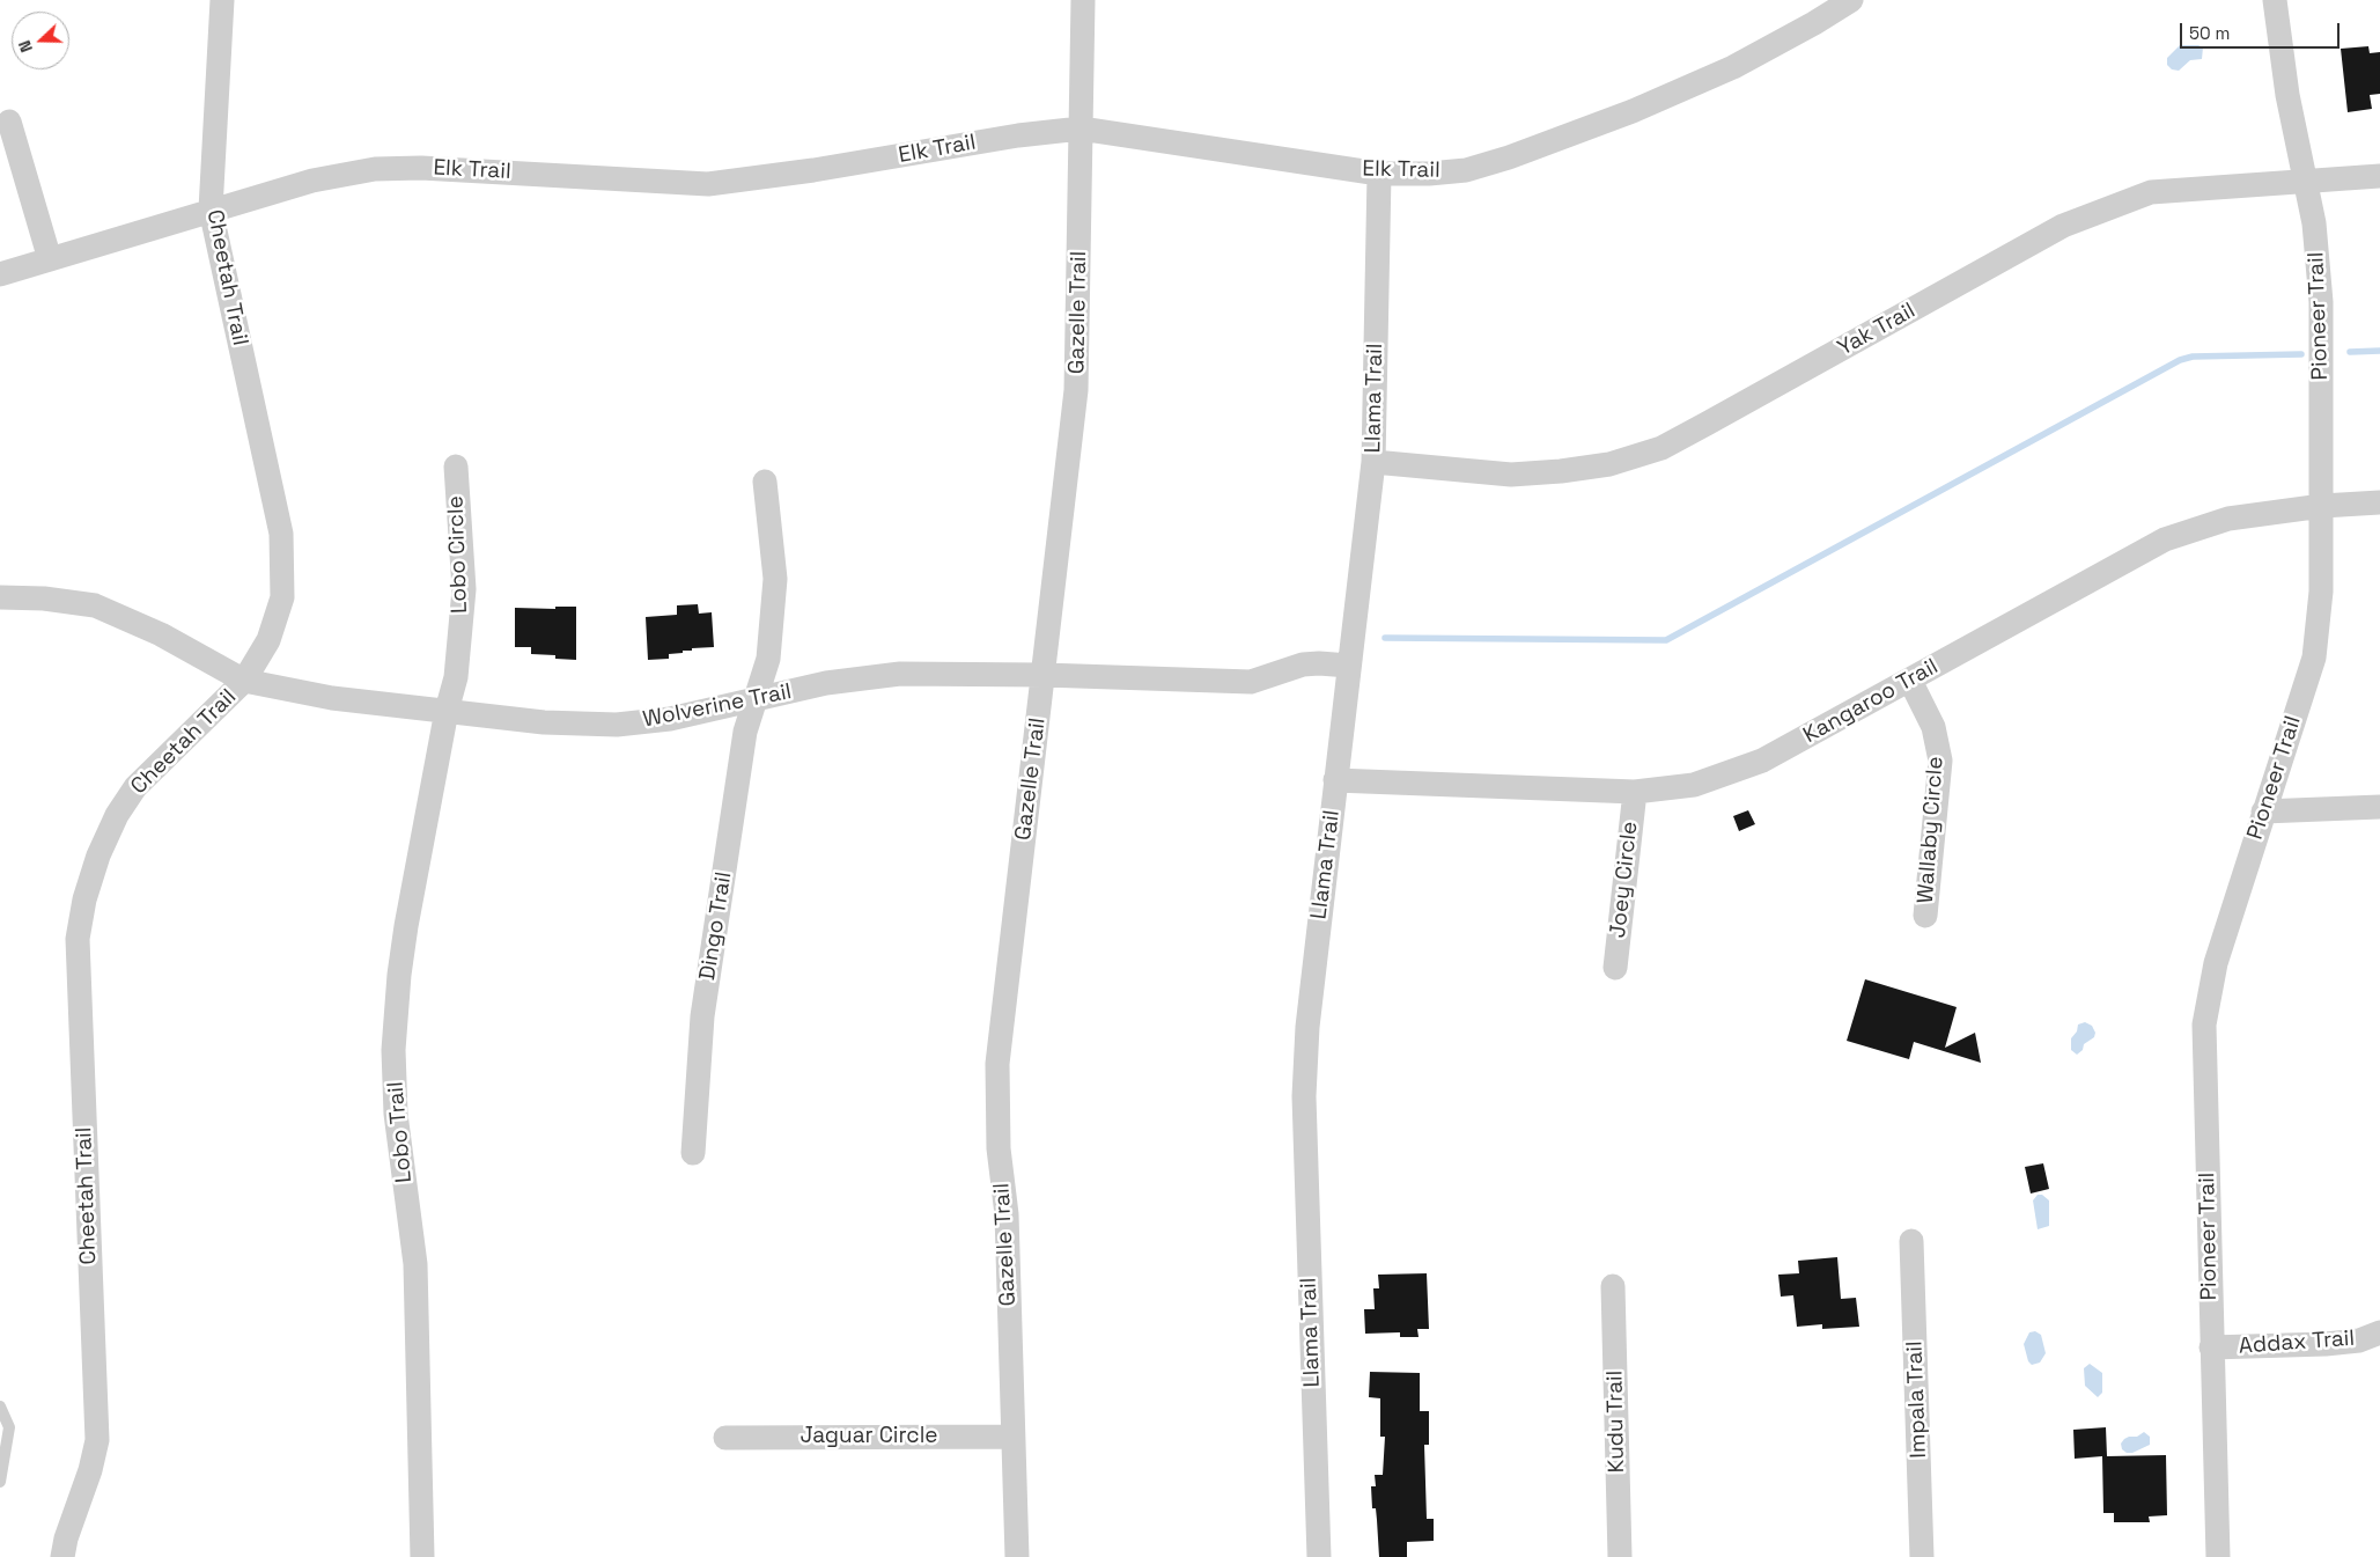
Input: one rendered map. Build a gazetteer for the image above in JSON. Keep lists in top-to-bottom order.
{
  "streets": {
    "street": [
      "Elk Trail",
      "Cheetah Trail",
      "Gazelle Trail",
      "Pioneer Trail",
      "Yak Trail",
      "Llama Trail",
      "Lobo Circle",
      "Kangaroo Trail",
      "Wolverine Trail",
      "Wallaby Circle",
      "Joey Circle",
      "Dingo Trail",
      "Lobo Trail",
      "Addax Trail",
      "Impala Trail",
      "Kudu Trail",
      "Jaguar Circle"
    ]
  },
  "crossings": [
    ["Elk Trail", "Cheetah Trail"],
    ["Elk Trail", "Gazelle Trail"],
    ["Elk Trail", "Llama Trail"],
    ["Cheetah Trail", "Wolverine Trail"],
    ["Gazelle Trail", "Wolverine Trail"],
    ["Gazelle Trail", "Jaguar Circle"],
    ["Pioneer Trail", "Yak Trail"],
    ["Pioneer Trail", "Kangaroo Trail"],
    ["Pioneer Trail", "Addax Trail"],
    ["Yak Trail", "Llama Trail"],
    ["Llama Trail", "Kangaroo Trail"],
    ["Llama Trail", "Wolverine Trail"],
    ["Lobo Circle", "Wolverine Trail"],
    ["Lobo Circle", "Lobo Trail"],
    ["Kangaroo Trail", "Wallaby Circle"],
    ["Kangaroo Trail", "Joey Circle"],
    ["Wolverine Trail", "Dingo Trail"],
    ["Wolverine Trail", "Lobo Trail"]
  ],
  "scale_bar": "50 m",
  "north": "left"
}
